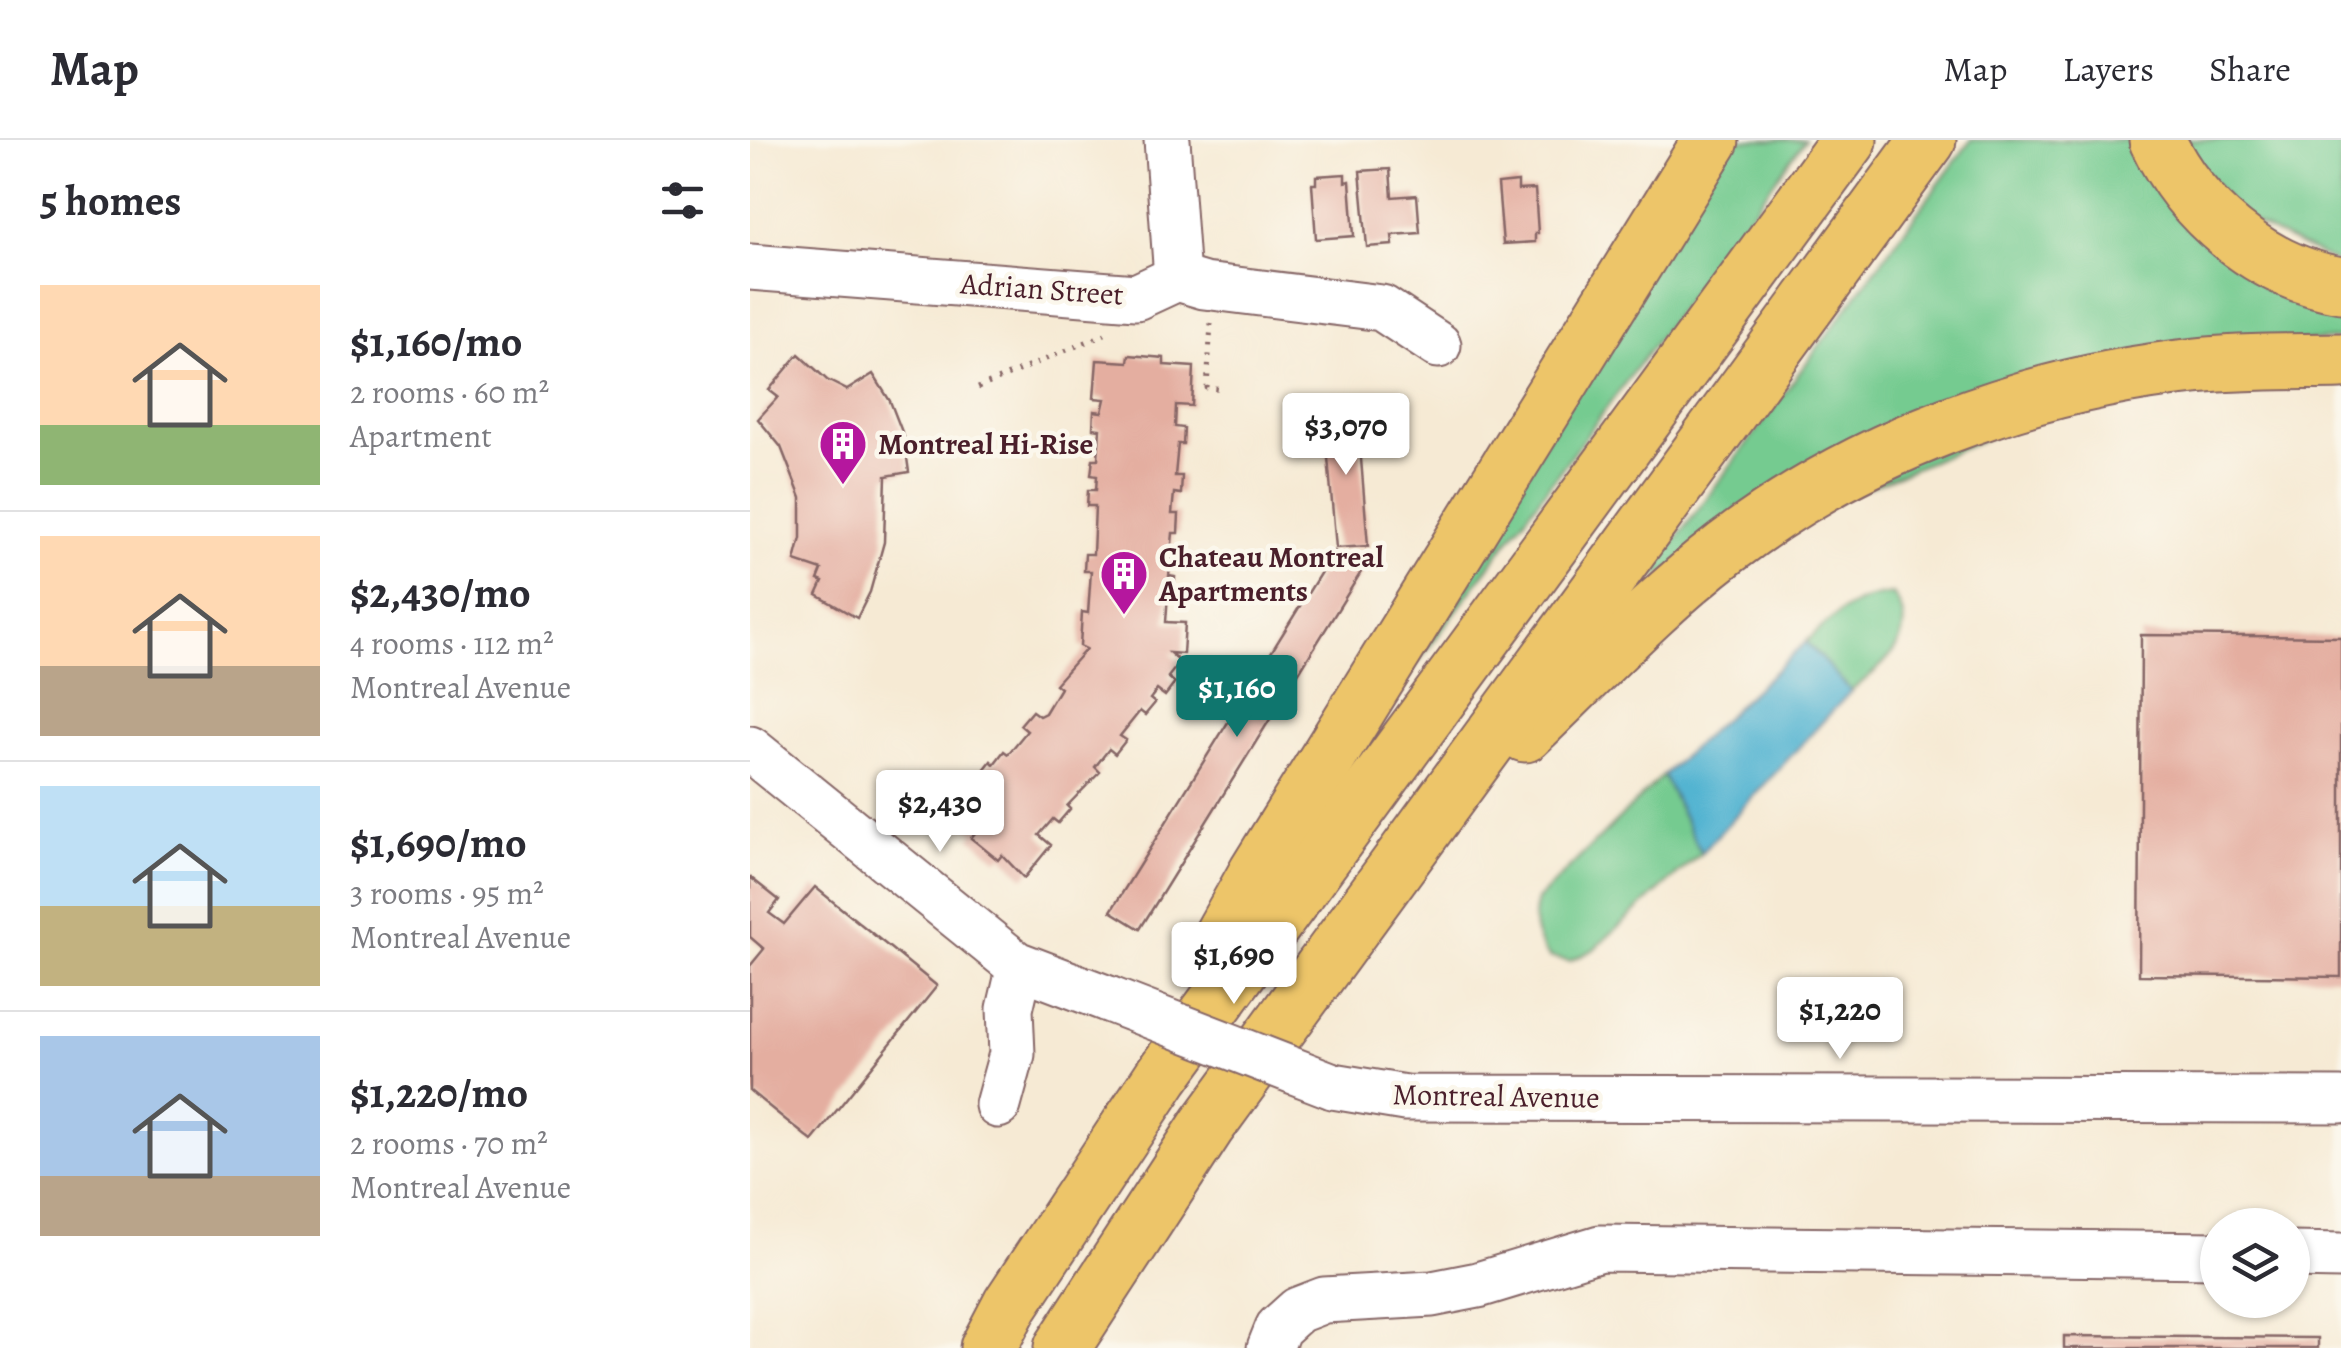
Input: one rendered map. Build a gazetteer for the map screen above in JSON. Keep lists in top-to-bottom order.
{
  "streets": {
    "street": ["Adrian Street", "Montreal Avenue"]
  },
  "places": {
    "building": ["Montreal Hi-Rise", "Chateau Montreal Apartments"]
  },
  "page": {
    "header": "Map",
    "nav": ["Map", "Layers", "Share"],
    "heading": "5 homes",
    "list": [
      {
        "name": "$1,160/mo",
        "note": "2 rooms · 60 m² · Apartment"
      },
      {
        "name": "$2,430/mo",
        "note": "4 rooms · 112 m² · Montreal Avenue"
      },
      {
        "name": "$1,690/mo",
        "note": "3 rooms · 95 m² · Montreal Avenue"
      },
      {
        "name": "$1,220/mo",
        "note": "2 rooms · 70 m² · Montreal Avenue"
      }
    ],
    "price": [
      "$3,070",
      "$1,160",
      "$2,430",
      "$1,690",
      "$1,220"
    ]
  }
}
